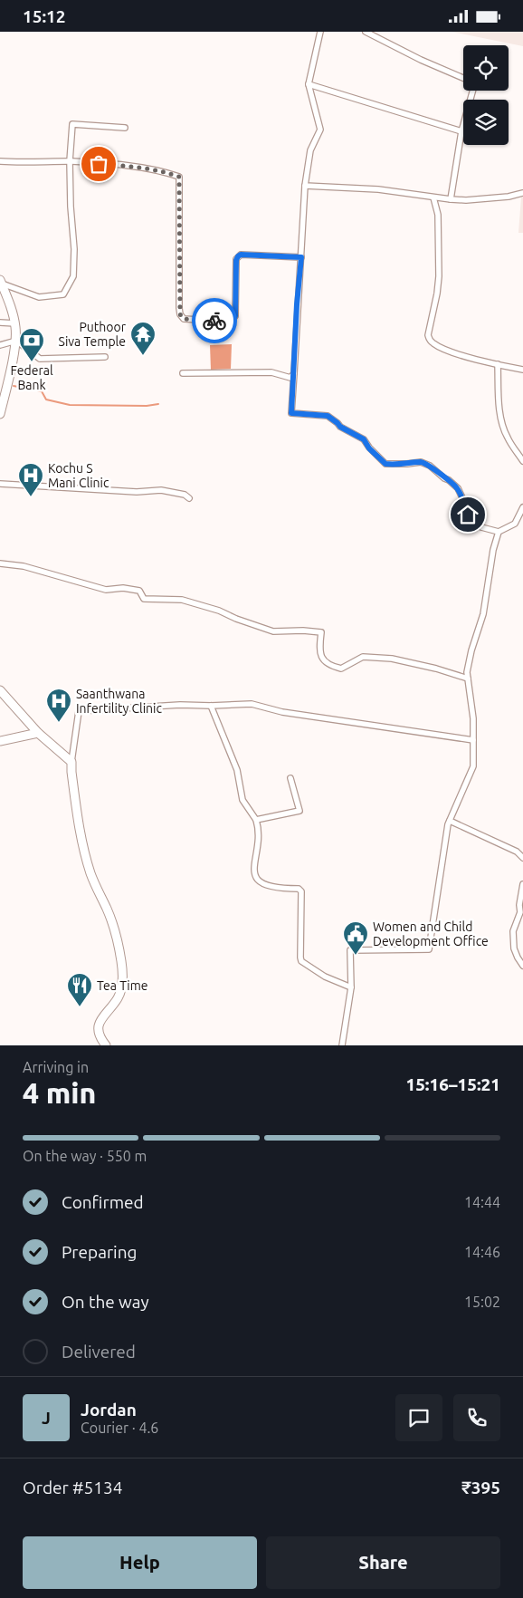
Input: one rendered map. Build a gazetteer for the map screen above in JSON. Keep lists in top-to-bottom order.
{
  "places": {
    "temple": ["Puthoor Siva Temple"],
    "bank": ["Federal Bank"],
    "hospital": ["Kochu S Mani Clinic", "Saanthwana Infertility Clinic"],
    "public building": ["Women and Child Development Office"],
    "restaurant": ["Tea Time"]
  },
  "page": {
    "status": "15:12",
    "heading": ["4 min", "Arriving in", "15:16–15:21"],
    "panel": [
      "Jordan",
      "Courier · 4.6",
      "Order #5134",
      "₹395"
    ],
    "bar": "On the way · 550 m",
    "list": [
      ["Confirmed", "14:44"],
      ["Preparing", "14:46"],
      ["On the way", "15:02"],
      "Delivered"
    ],
    "round": "J",
    "buttons": ["Help", "Share"]
  }
}
